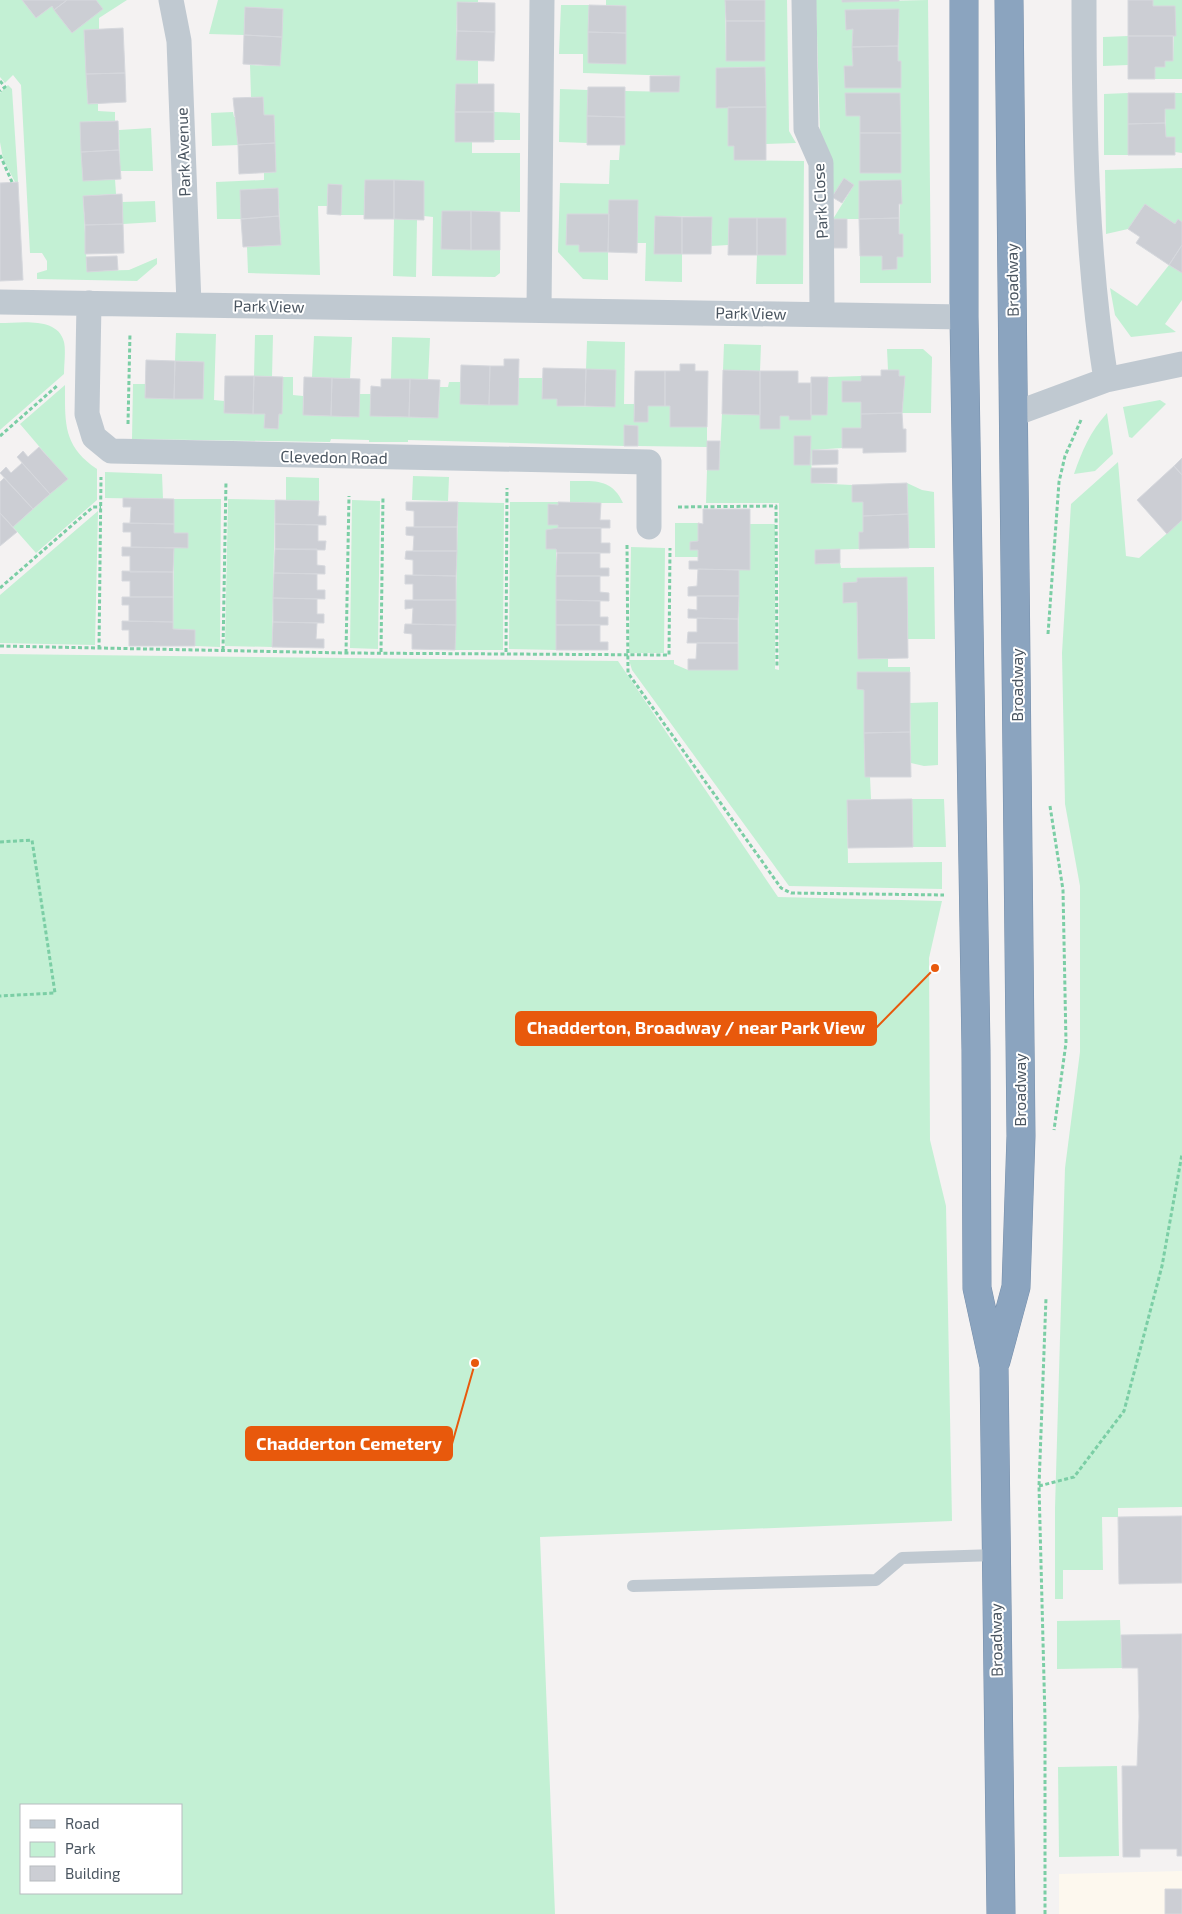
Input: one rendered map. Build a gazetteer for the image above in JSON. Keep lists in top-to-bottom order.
{
  "streets": {
    "highway": ["Broadway"],
    "street": [
      "Park Avenue",
      "Park Close",
      "Park View",
      "Clevedon Road"
    ]
  },
  "crossings": [
    ["Park Avenue", "Park View"],
    ["Park Close", "Park View"],
    ["Broadway", "Park View"],
    ["Park View", "Clevedon Road"]
  ],
  "places": ["Chadderton, Broadway / near Park View", "Chadderton Cemetery"],
  "legend": ["Road", "Park", "Building"]
}
